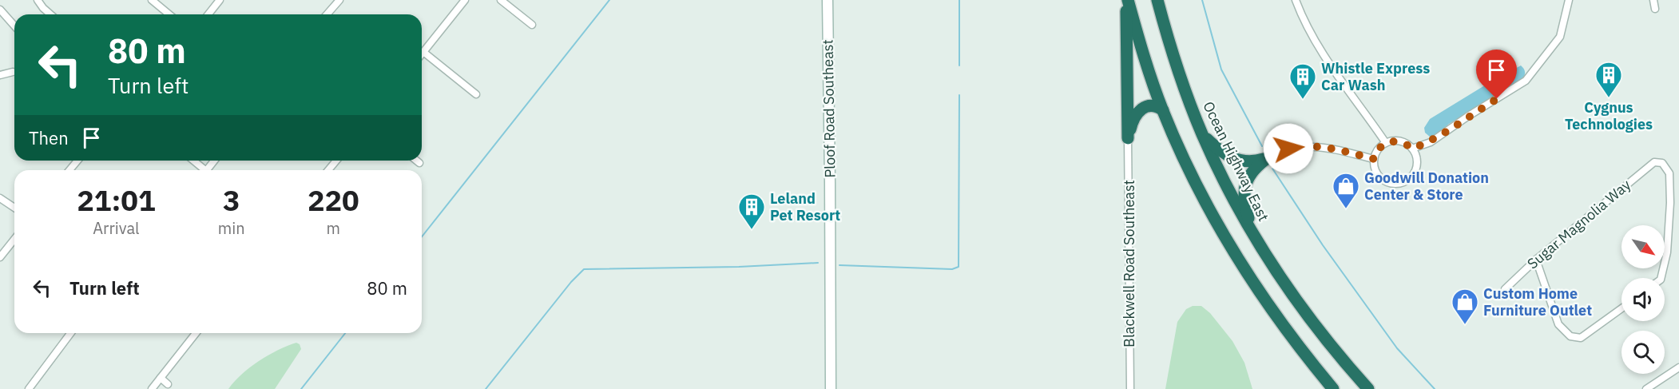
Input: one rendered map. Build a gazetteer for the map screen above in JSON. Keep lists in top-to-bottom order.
{
  "streets": {
    "highway": ["Ocean Highway East"],
    "street": ["Ploof Road Southeast", "Sugar Magnolia Way", "Blackwell Road Southeast"]
  },
  "places": {
    "building": ["Cygnus Technologies", "Whistle Express Car Wash", "Leland Pet Resort"],
    "shop": ["Goodwill Donation Center & Store", "Custom Home Furniture Outlet"]
  },
  "north": "bottom right",
  "page": {
    "turn": ["80 m", "Turn left"],
    "then": "Then",
    "eta": [
      "21:01",
      "Arrival",
      "3",
      "min",
      "220",
      "m"
    ],
    "list": [
      {
        "name": "Turn left",
        "value": "80 m"
      }
    ]
  }
}
